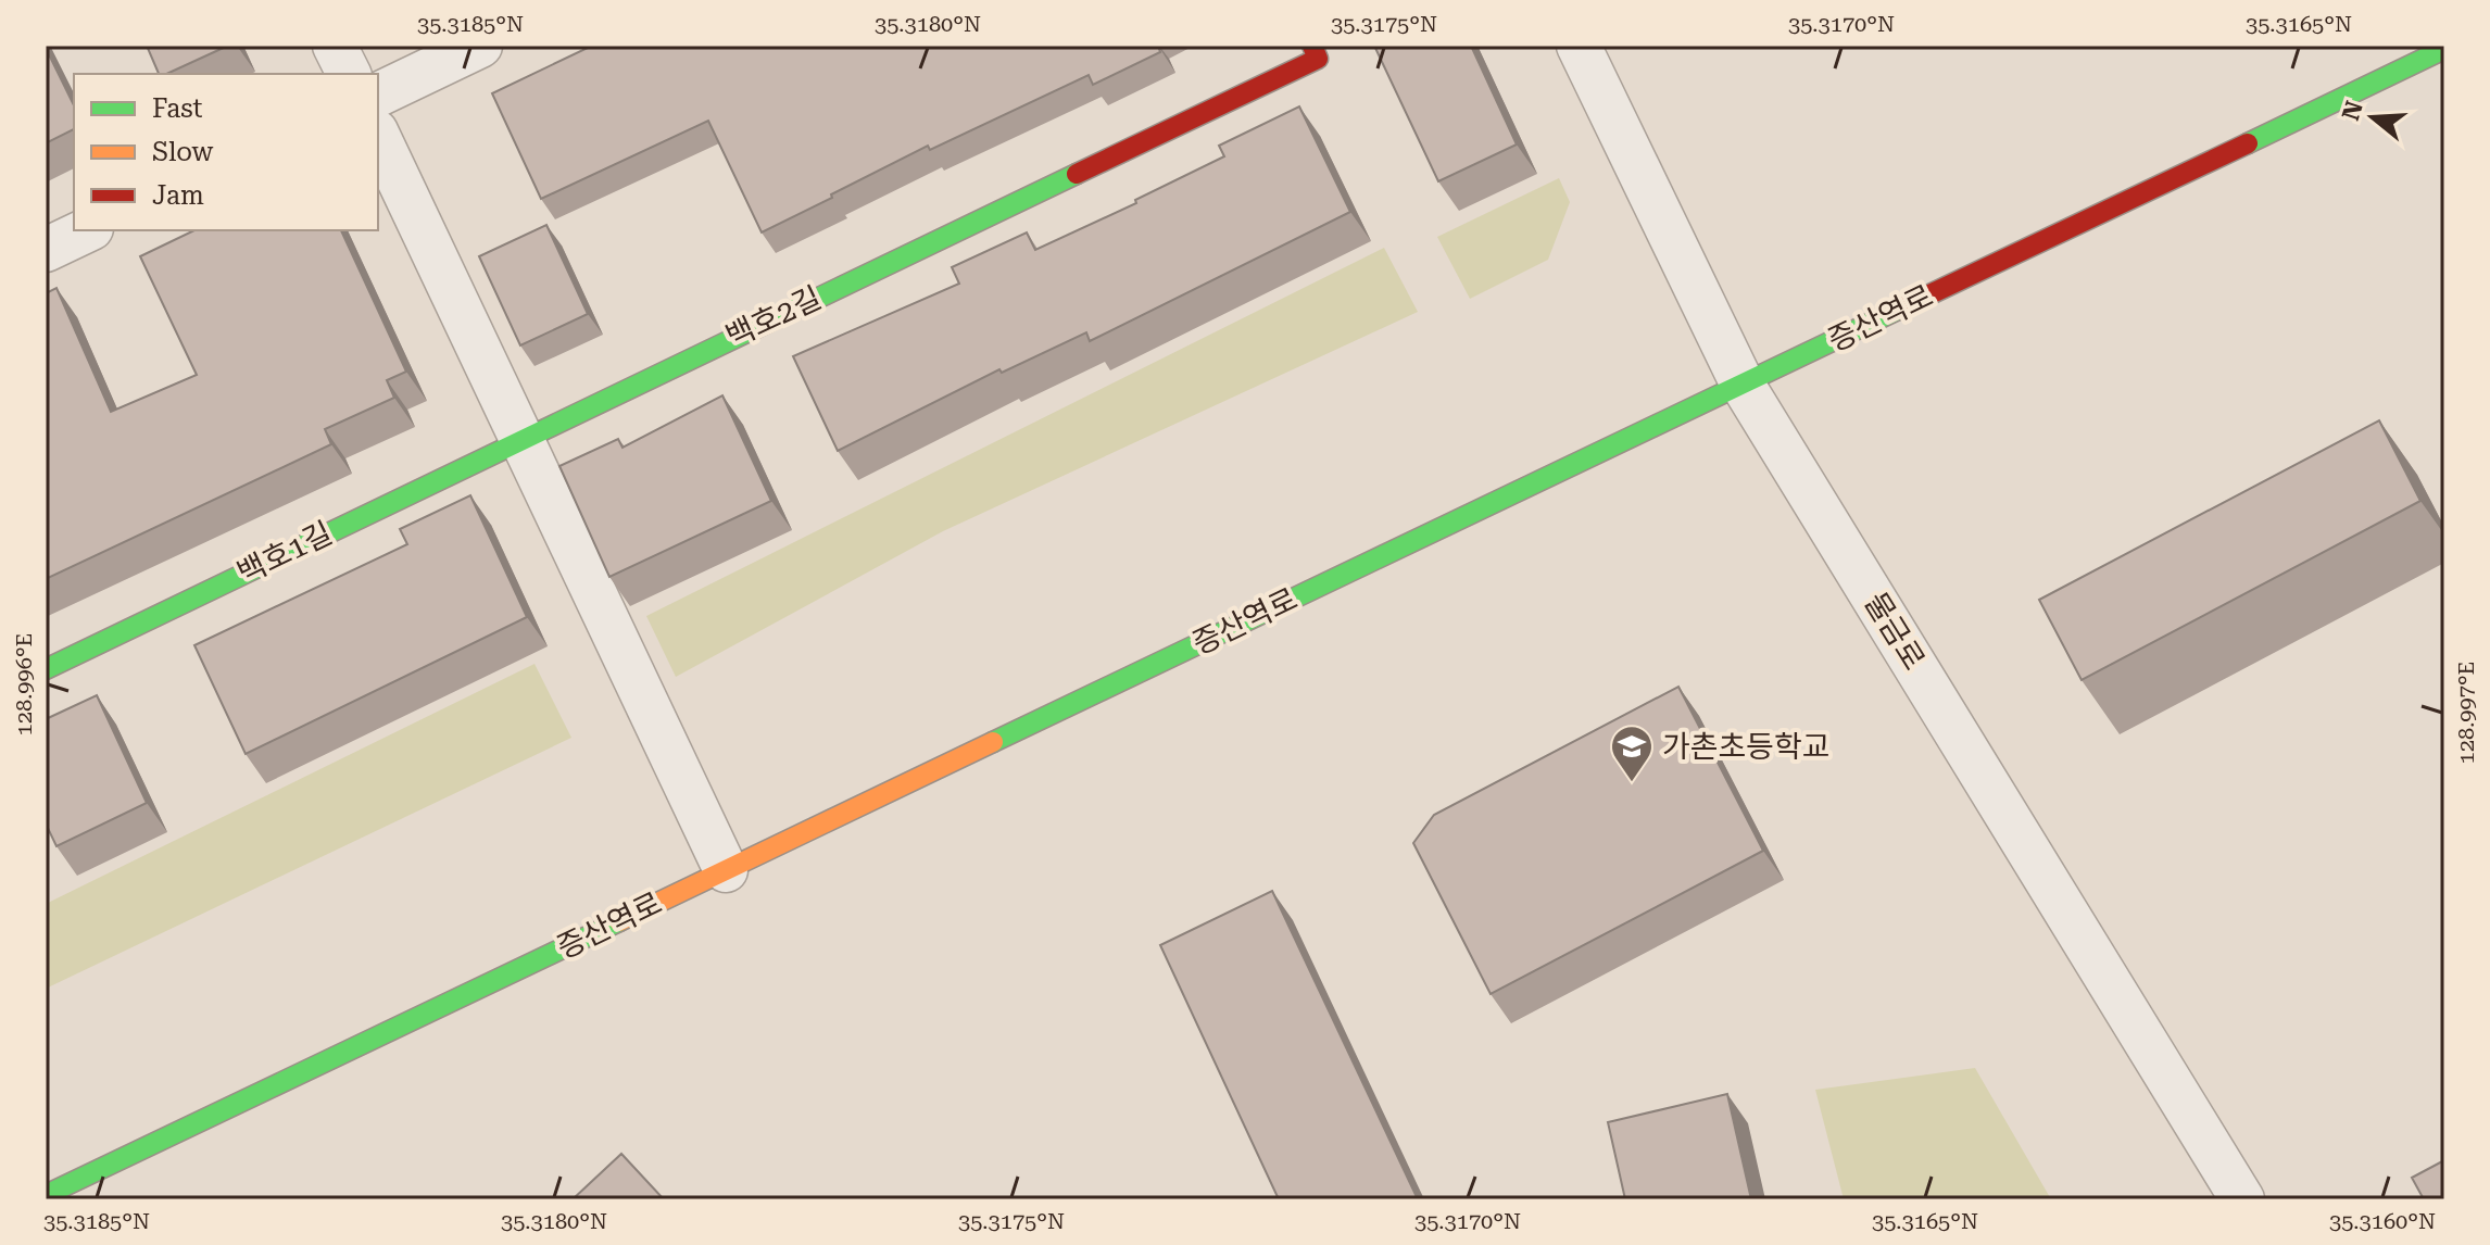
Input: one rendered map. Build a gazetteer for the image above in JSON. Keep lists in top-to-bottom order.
{
  "streets": {
    "street": [
      "백호2길",
      "증산역로",
      "백호1길",
      "물금로"
    ]
  },
  "crossings": [
    ["백호2길", "백호1길"],
    ["증산역로", "물금로"]
  ],
  "places": {
    "school or university": ["가촌초등학교"]
  },
  "legend": ["Fast", "Slow", "Jam"],
  "north": "left",
  "coordinates": [
    "35.3185°N",
    "35.3180°N",
    "35.3175°N",
    "35.3170°N",
    "35.3165°N",
    "128.996°E",
    "128.997°E",
    "35.3160°N"
  ]
}
